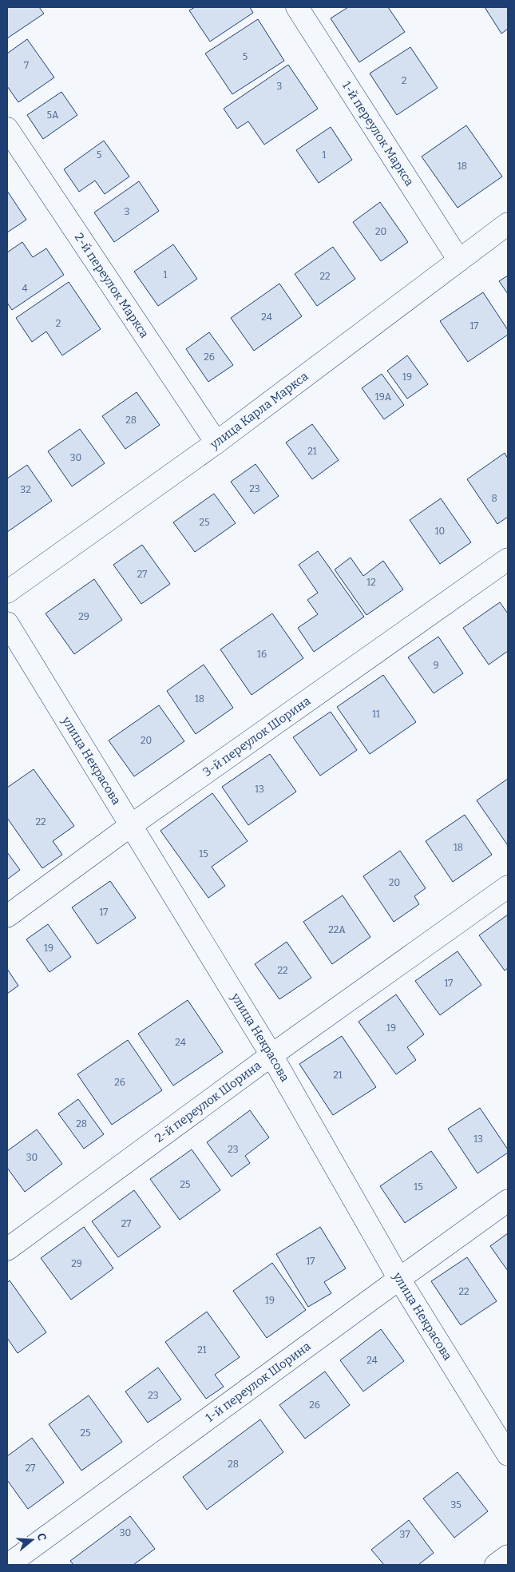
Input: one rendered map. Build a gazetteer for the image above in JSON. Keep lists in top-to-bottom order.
{
  "streets": {
    "street": [
      "1-й переулок Маркса",
      "2-й переулок Маркса",
      "улица Карла Маркса",
      "3-й переулок Шорина",
      "улица Некрасова",
      "2-й переулок Шорина",
      "1-й переулок Шорина"
    ]
  },
  "crossings": [
    ["1-й переулок Маркса", "улица Карла Маркса"],
    ["2-й переулок Маркса", "улица Карла Маркса"],
    ["3-й переулок Шорина", "улица Некрасова"],
    ["улица Некрасова", "2-й переулок Шорина"],
    ["улица Некрасова", "1-й переулок Шорина"]
  ],
  "house_numbers": [
    "5",
    "7",
    "2",
    "3",
    "5А",
    "5",
    "1",
    "18",
    "3",
    "20",
    "1",
    "22",
    "4",
    "24",
    "2",
    "17",
    "26",
    "19",
    "19А",
    "28",
    "21",
    "30",
    "23",
    "32",
    "8",
    "25",
    "10",
    "27",
    "12",
    "29",
    "16",
    "9",
    "18",
    "11",
    "20",
    "13",
    "22",
    "18",
    "15",
    "20",
    "17",
    "22А",
    "19",
    "22",
    "17",
    "19",
    "24",
    "21",
    "26",
    "28",
    "13",
    "23",
    "30",
    "25",
    "15",
    "27",
    "17",
    "29",
    "22",
    "19",
    "21",
    "24",
    "23",
    "26",
    "25",
    "28",
    "27",
    "35",
    "30",
    "37"
  ],
  "north": "right"
}
